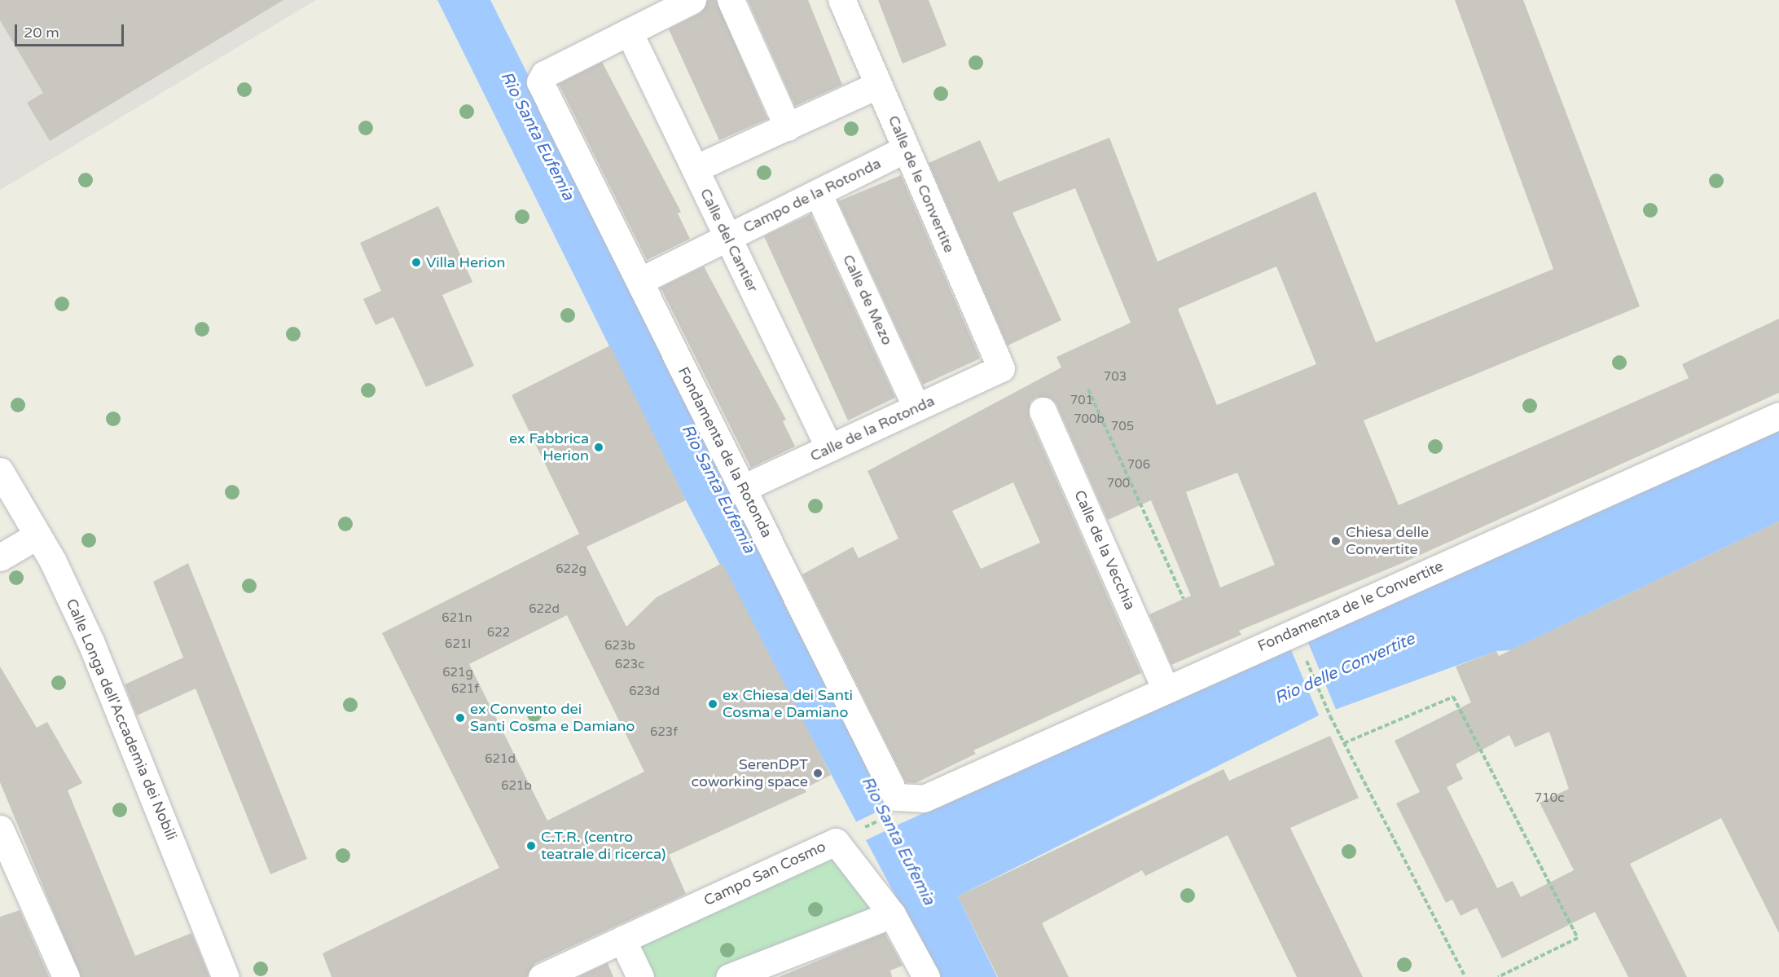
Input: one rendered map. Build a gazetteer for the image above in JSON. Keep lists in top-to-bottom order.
{
  "streets": {
    "street": [
      "Calle de le Convertite",
      "Campo de la Rotonda",
      "Calle del Cantier",
      "Calle de Mezo",
      "Calle de la Rotonda",
      "Fondamenta de la Rotonda",
      "Calle de la Vecchia",
      "Fondamenta de le Convertite",
      "Calle Longa dell'Accademia dei Nobili",
      "Campo San Cosmo"
    ]
  },
  "crossings": [
    ["Calle de le Convertite", "Campo de la Rotonda"],
    ["Calle de le Convertite", "Calle de la Rotonda"],
    ["Campo de la Rotonda", "Calle del Cantier"],
    ["Campo de la Rotonda", "Calle de Mezo"],
    ["Campo de la Rotonda", "Fondamenta de la Rotonda"],
    ["Calle del Cantier", "Calle de la Rotonda"],
    ["Calle del Cantier", "Fondamenta de la Rotonda"],
    ["Calle de Mezo", "Calle de la Rotonda"],
    ["Calle de la Rotonda", "Fondamenta de la Rotonda"],
    ["Fondamenta de la Rotonda", "Fondamenta de le Convertite"],
    ["Calle de la Vecchia", "Fondamenta de le Convertite"]
  ],
  "water": ["Rio Santa Eufemia", "Rio delle Convertite"],
  "places": [
    "Villa Herion",
    "ex Fabbrica Herion",
    "Chiesa delle Convertite",
    "ex Chiesa dei Santi Cosma e Damiano",
    "ex Convento dei Santi Cosma e Damiano",
    "SerenDPT coworking space",
    "C.T.R. (centro teatrale di ricerca)"
  ],
  "house_numbers": [
    "703",
    "701",
    "700b",
    "705",
    "706",
    "700",
    "622g",
    "622d",
    "621n",
    "622",
    "621l",
    "623b",
    "623c",
    "621g",
    "621f",
    "623d",
    "623f",
    "621d",
    "621b",
    "710c"
  ],
  "scale_bar": "20 m"
}
